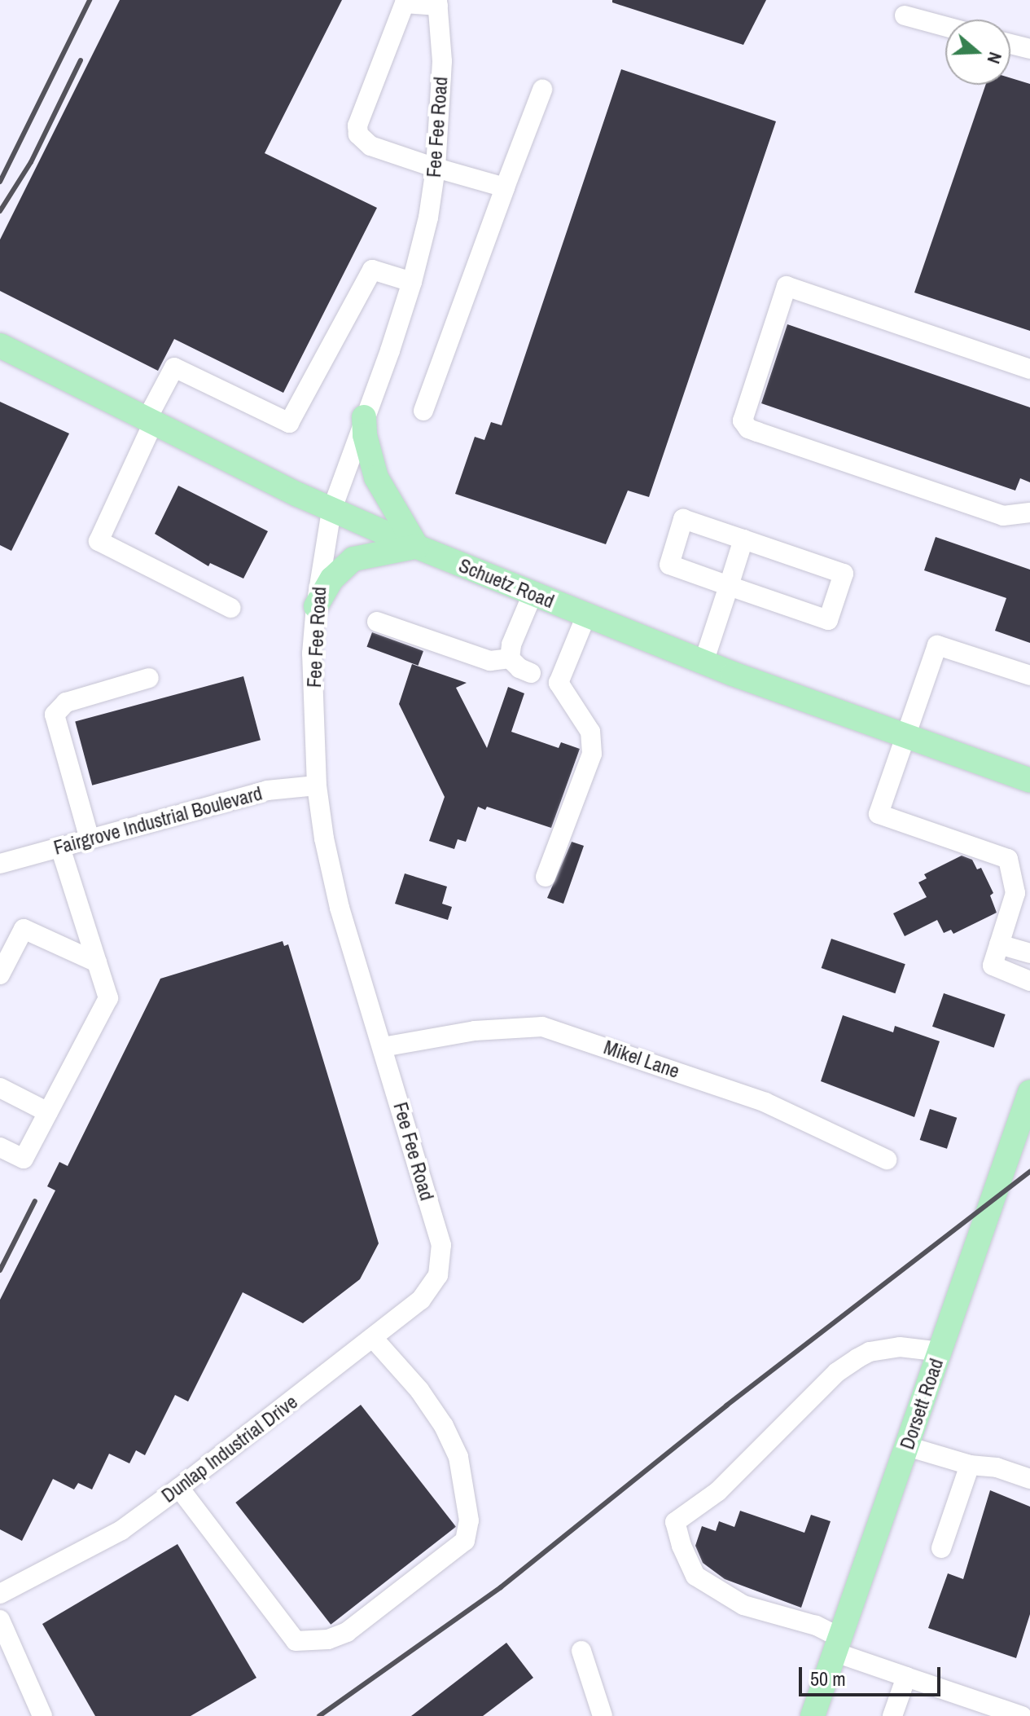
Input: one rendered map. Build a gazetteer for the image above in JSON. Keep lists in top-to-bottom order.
{
  "streets": {
    "main road": ["Schuetz Road", "Dorsett Road"],
    "street": [
      "Fee Fee Road",
      "Fairgrove Industrial Boulevard",
      "Mikel Lane",
      "Dunlap Industrial Drive"
    ]
  },
  "crossings": [
    ["Fee Fee Road", "Schuetz Road"],
    ["Fee Fee Road", "Fairgrove Industrial Boulevard"],
    ["Fee Fee Road", "Mikel Lane"],
    ["Fee Fee Road", "Dunlap Industrial Drive"]
  ],
  "scale_bar": "50 m",
  "north": "right"
}
